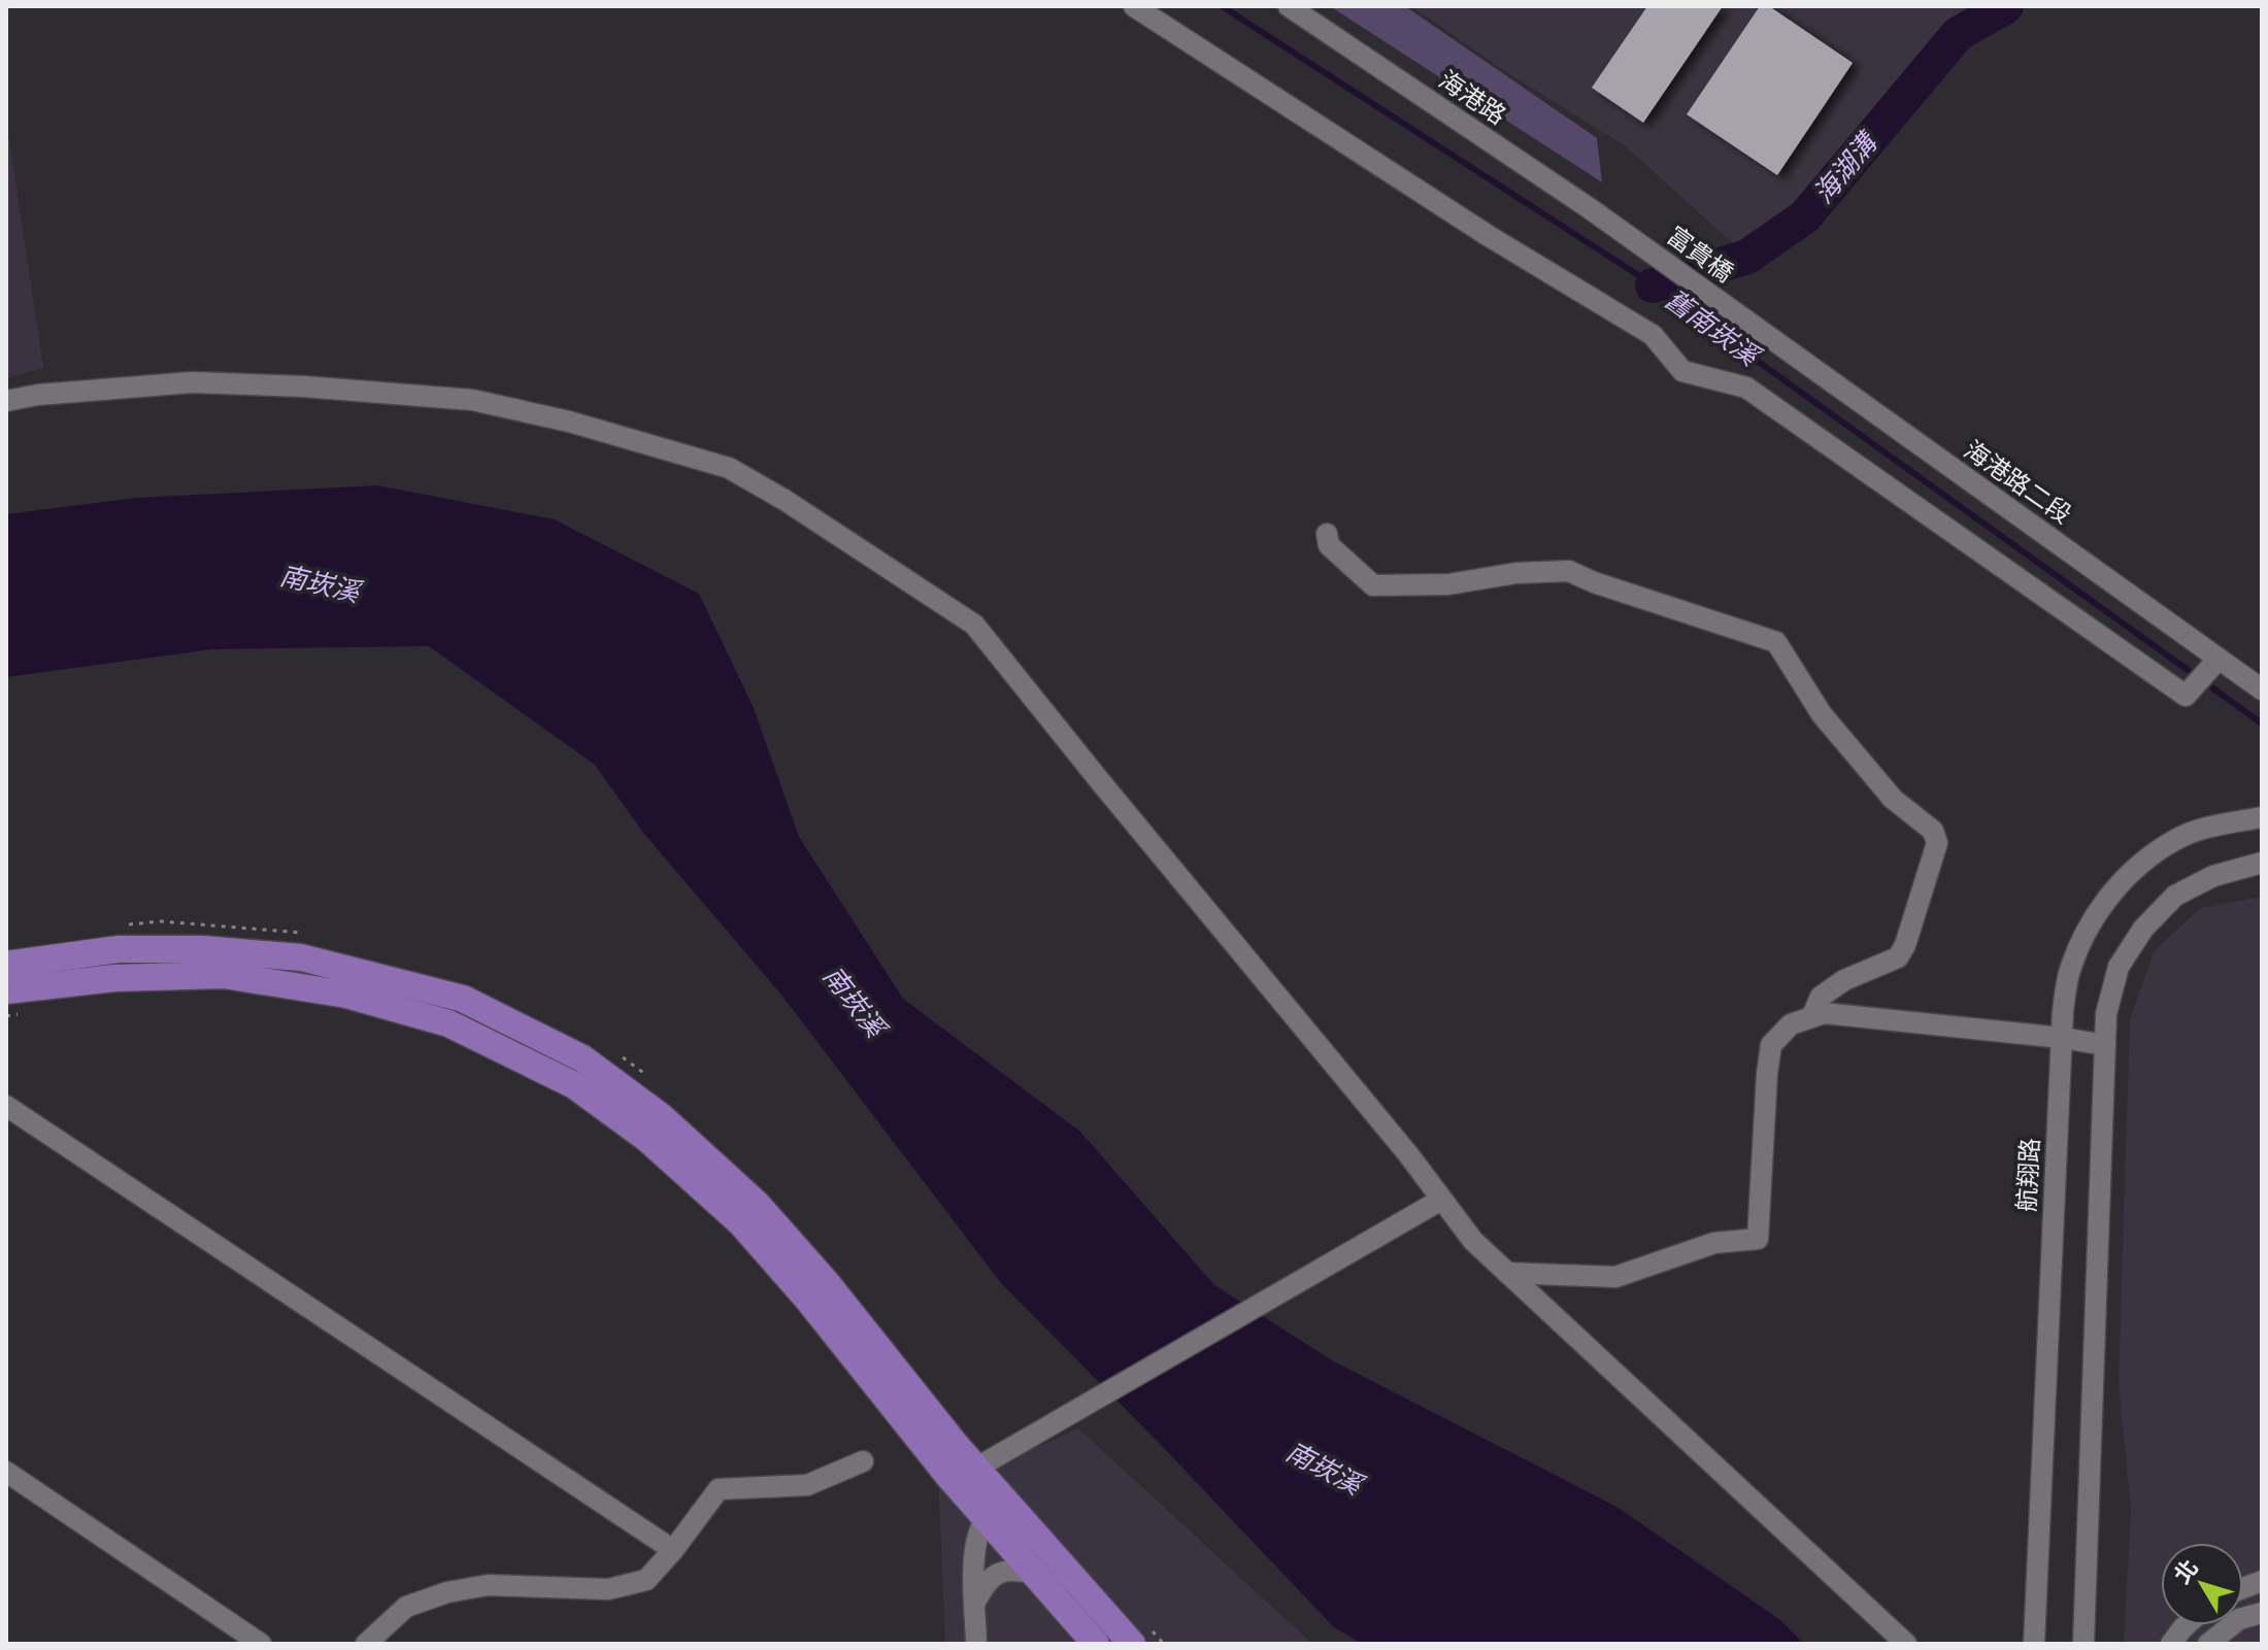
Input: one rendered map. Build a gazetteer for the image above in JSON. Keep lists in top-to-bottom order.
{
  "streets": {
    "street": [
      "海港路",
      "富貴橋",
      "海港路二段",
      "航翔路"
    ]
  },
  "crossings": [
    ["海港路", "富貴橋"],
    ["富貴橋", "海港路二段"]
  ],
  "water": ["海湖溝", "舊南崁溪", "南崁溪"],
  "north": "top left"
}
